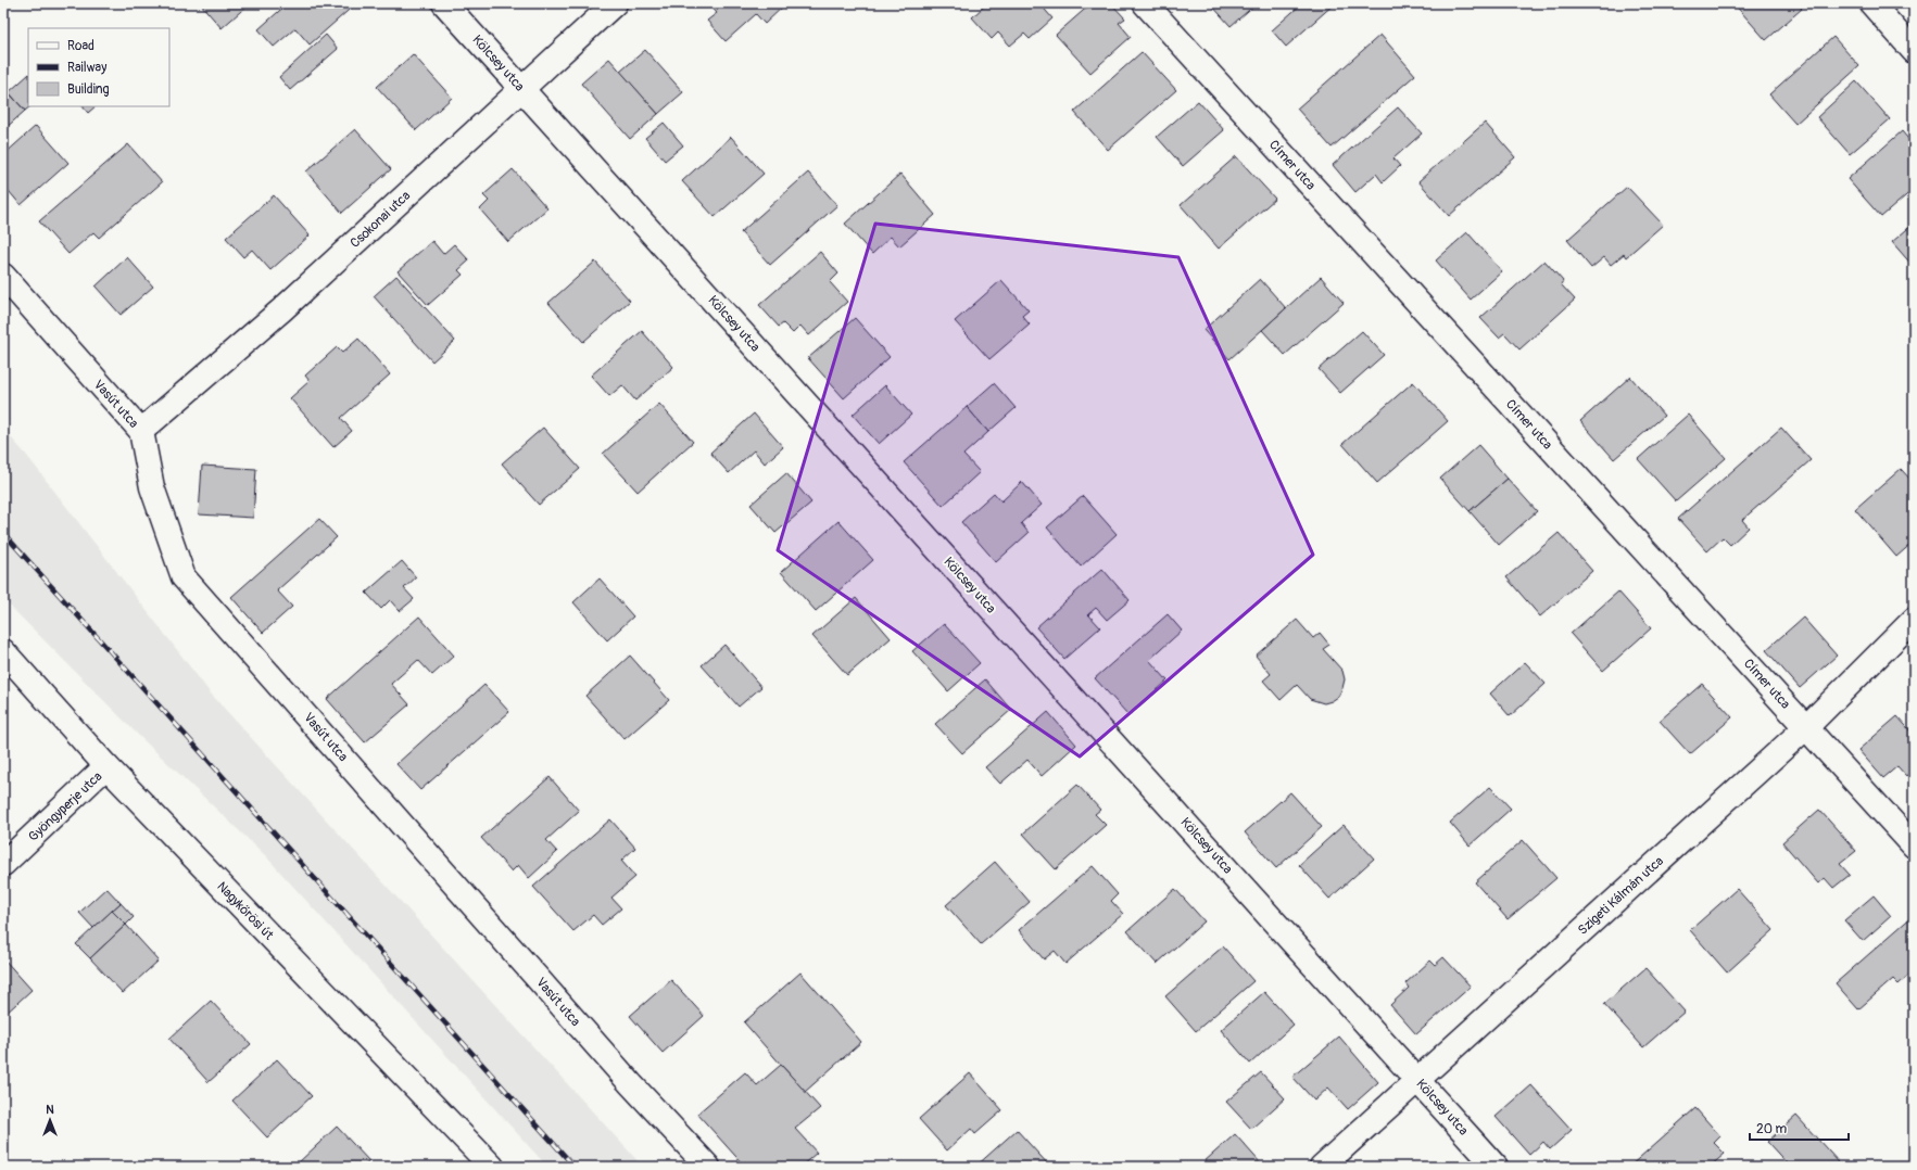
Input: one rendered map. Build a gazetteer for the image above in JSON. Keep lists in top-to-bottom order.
{
  "streets": {
    "street": [
      "Kölcsey utca",
      "Címer utca",
      "Csokonai utca",
      "Vasút utca",
      "Gyöngyperje utca",
      "Szigeti Kálmán utca",
      "Nagykőrösi út"
    ]
  },
  "crossings": [
    ["Kölcsey utca", "Csokonai utca"],
    ["Kölcsey utca", "Szigeti Kálmán utca"],
    ["Címer utca", "Szigeti Kálmán utca"],
    ["Csokonai utca", "Vasút utca"],
    ["Gyöngyperje utca", "Nagykőrösi út"]
  ],
  "legend": ["Road", "Railway", "Building"],
  "scale_bar": "20 m",
  "north": "top"
}
